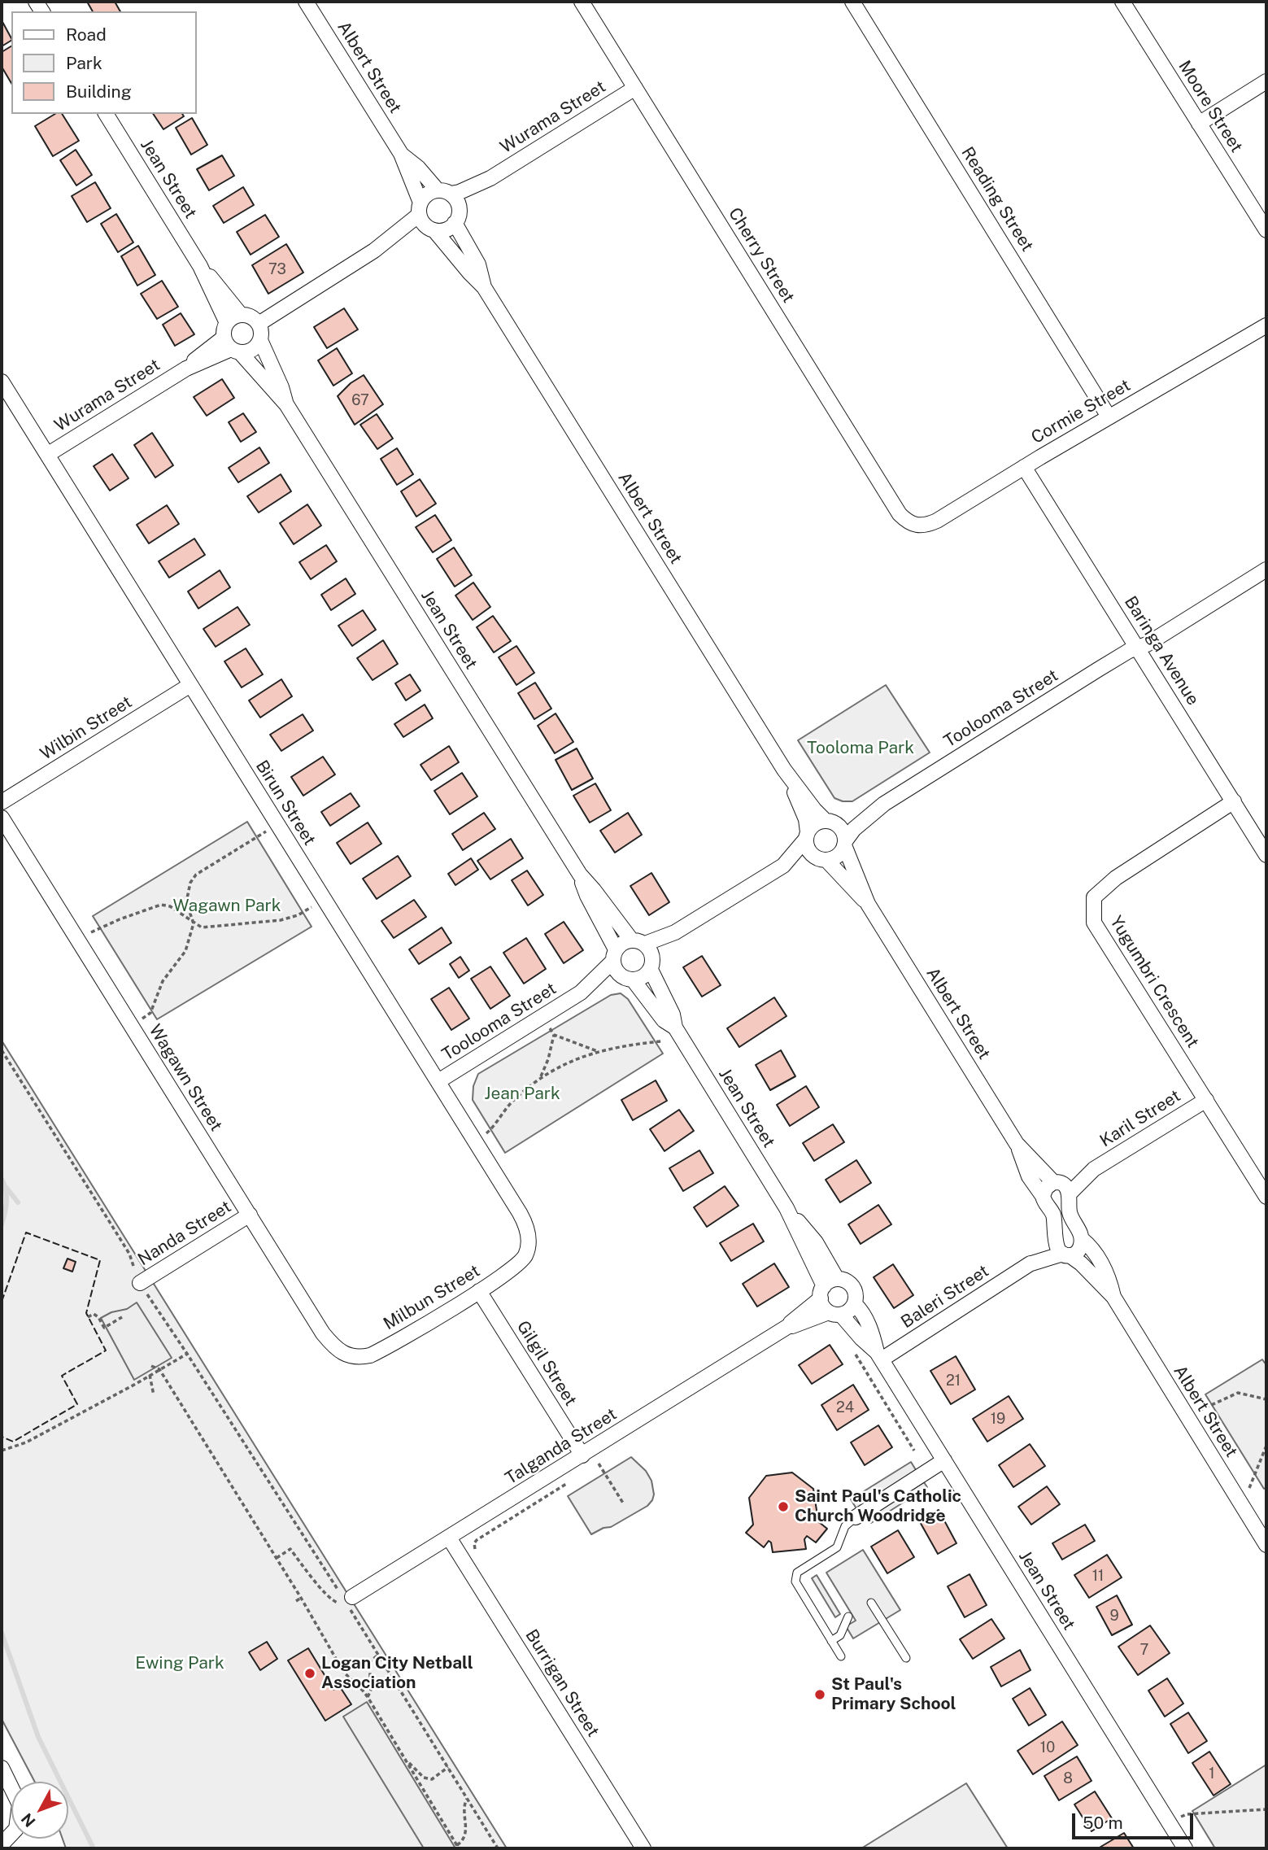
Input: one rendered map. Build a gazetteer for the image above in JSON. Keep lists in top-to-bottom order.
{
  "streets": {
    "street": [
      "Albert Street",
      "Moore Street",
      "Wurama Street",
      "Jean Street",
      "Reading Street",
      "Cherry Street",
      "Cormie Street",
      "Baringa Avenue",
      "Toolooma Street",
      "Wilbin Street",
      "Birun Street",
      "Yugumbri Crescent",
      "Wagawn Street",
      "Karil Street",
      "Nanda Street",
      "Baleri Street",
      "Milbun Street",
      "Gilgil Street",
      "Talganda Street",
      "Burrigan Street"
    ]
  },
  "crossings": [
    ["Albert Street", "Wurama Street"],
    ["Albert Street", "Toolooma Street"],
    ["Albert Street", "Karil Street"],
    ["Albert Street", "Baleri Street"],
    ["Wurama Street", "Jean Street"],
    ["Wurama Street", "Cherry Street"],
    ["Wurama Street", "Birun Street"],
    ["Jean Street", "Toolooma Street"],
    ["Jean Street", "Baleri Street"],
    ["Jean Street", "Talganda Street"],
    ["Reading Street", "Cormie Street"],
    ["Cherry Street", "Cormie Street"],
    ["Cormie Street", "Baringa Avenue"],
    ["Baringa Avenue", "Toolooma Street"],
    ["Baringa Avenue", "Yugumbri Crescent"],
    ["Toolooma Street", "Birun Street"],
    ["Wilbin Street", "Birun Street"],
    ["Birun Street", "Milbun Street"],
    ["Yugumbri Crescent", "Karil Street"],
    ["Wagawn Street", "Nanda Street"],
    ["Wagawn Street", "Milbun Street"],
    ["Milbun Street", "Gilgil Street"],
    ["Gilgil Street", "Talganda Street"],
    ["Talganda Street", "Burrigan Street"]
  ],
  "parks": [
    "Tooloma Park",
    "Wagawn Park",
    "Jean Park",
    "Ewing Park"
  ],
  "places": ["Saint Paul's Catholic Church Woodridge", "Logan City Netball Association", "St Paul's Primary School"],
  "house_numbers": [
    "73",
    "67",
    "21",
    "24",
    "19",
    "11",
    "9",
    "7",
    "10",
    "1",
    "8"
  ],
  "legend": ["Road", "Park", "Building"],
  "scale_bar": "50 m",
  "north": "bottom left"
}
